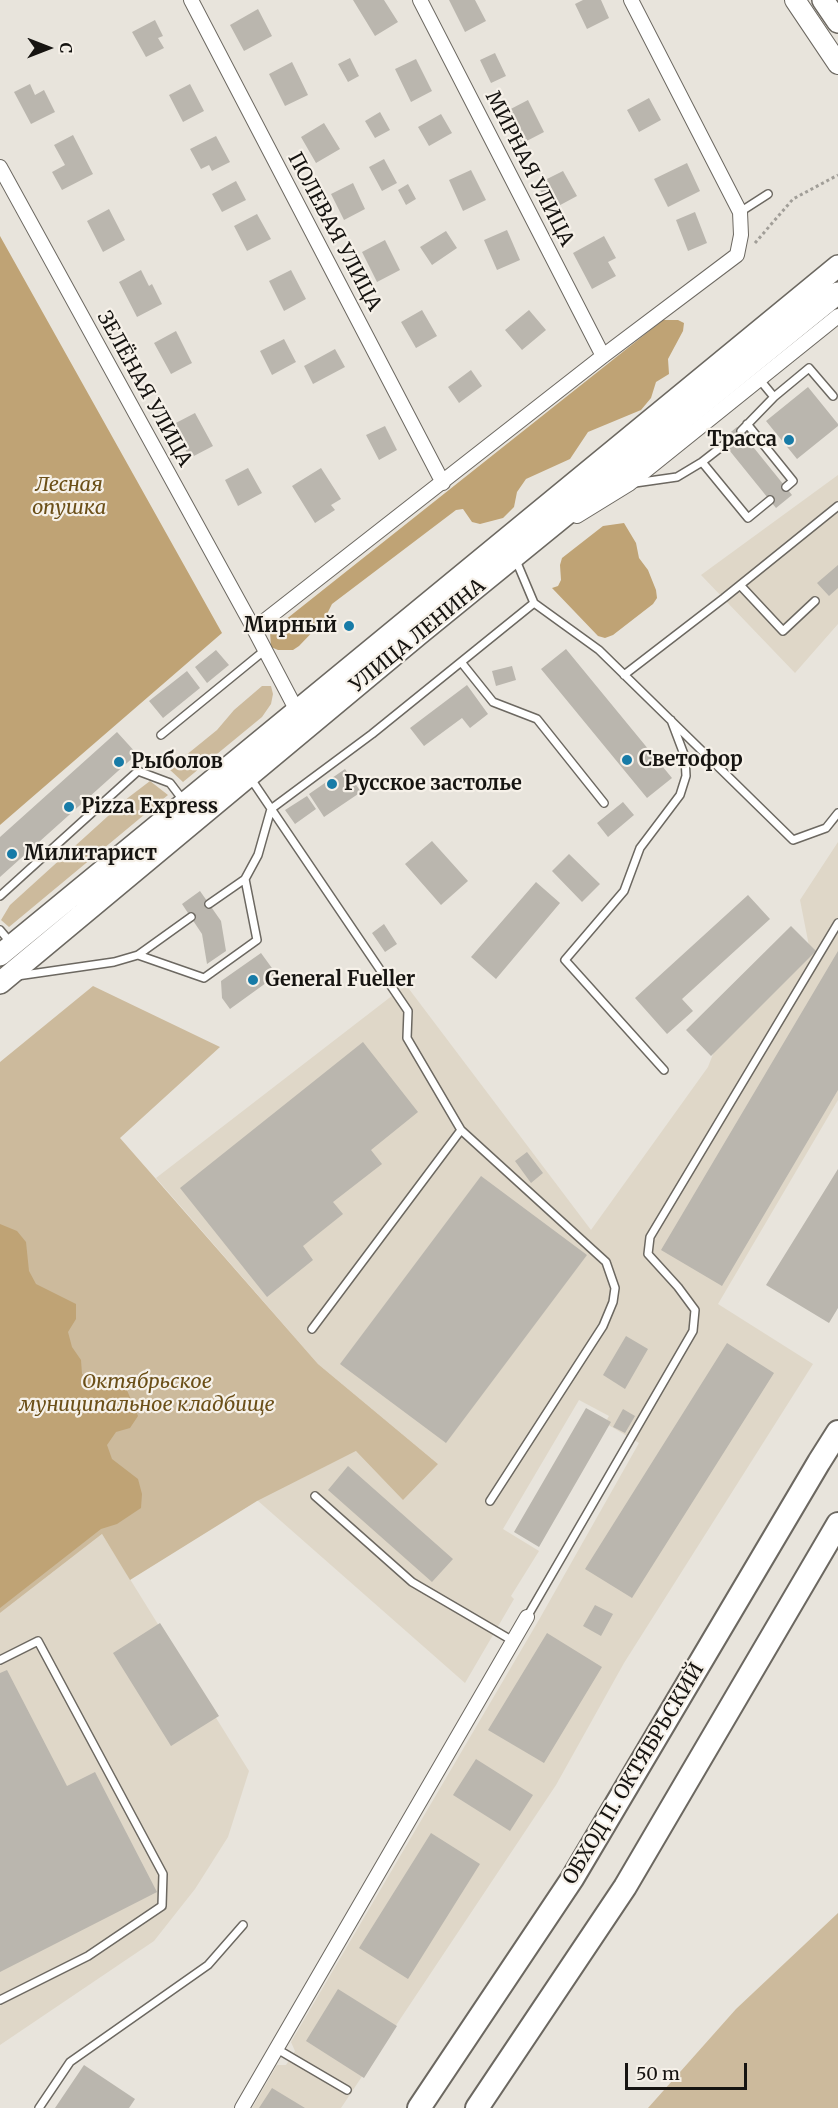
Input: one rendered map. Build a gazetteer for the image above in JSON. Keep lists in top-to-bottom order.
{
  "streets": {
    "highway": ["ОБХОД П. ОКТЯБРЬСКИЙ"],
    "main road": ["УЛИЦА ЛЕНИНА"],
    "street": ["МИРНАЯ УЛИЦА", "ПОЛЕВАЯ УЛИЦА", "ЗЕЛЁНАЯ УЛИЦА"]
  },
  "crossings": [
    ["ЗЕЛЁНАЯ УЛИЦА", "УЛИЦА ЛЕНИНА"]
  ],
  "parks": ["Лесная опушка", "Октябрьское муниципальное кладбище"],
  "places": [
    "Трасса",
    "Мирный",
    "Светофор",
    "Рыболов",
    "Русское застолье",
    "Pizza Express",
    "Милитарист",
    "General Fueller"
  ],
  "scale_bar": "50 m",
  "north": "right"
}
